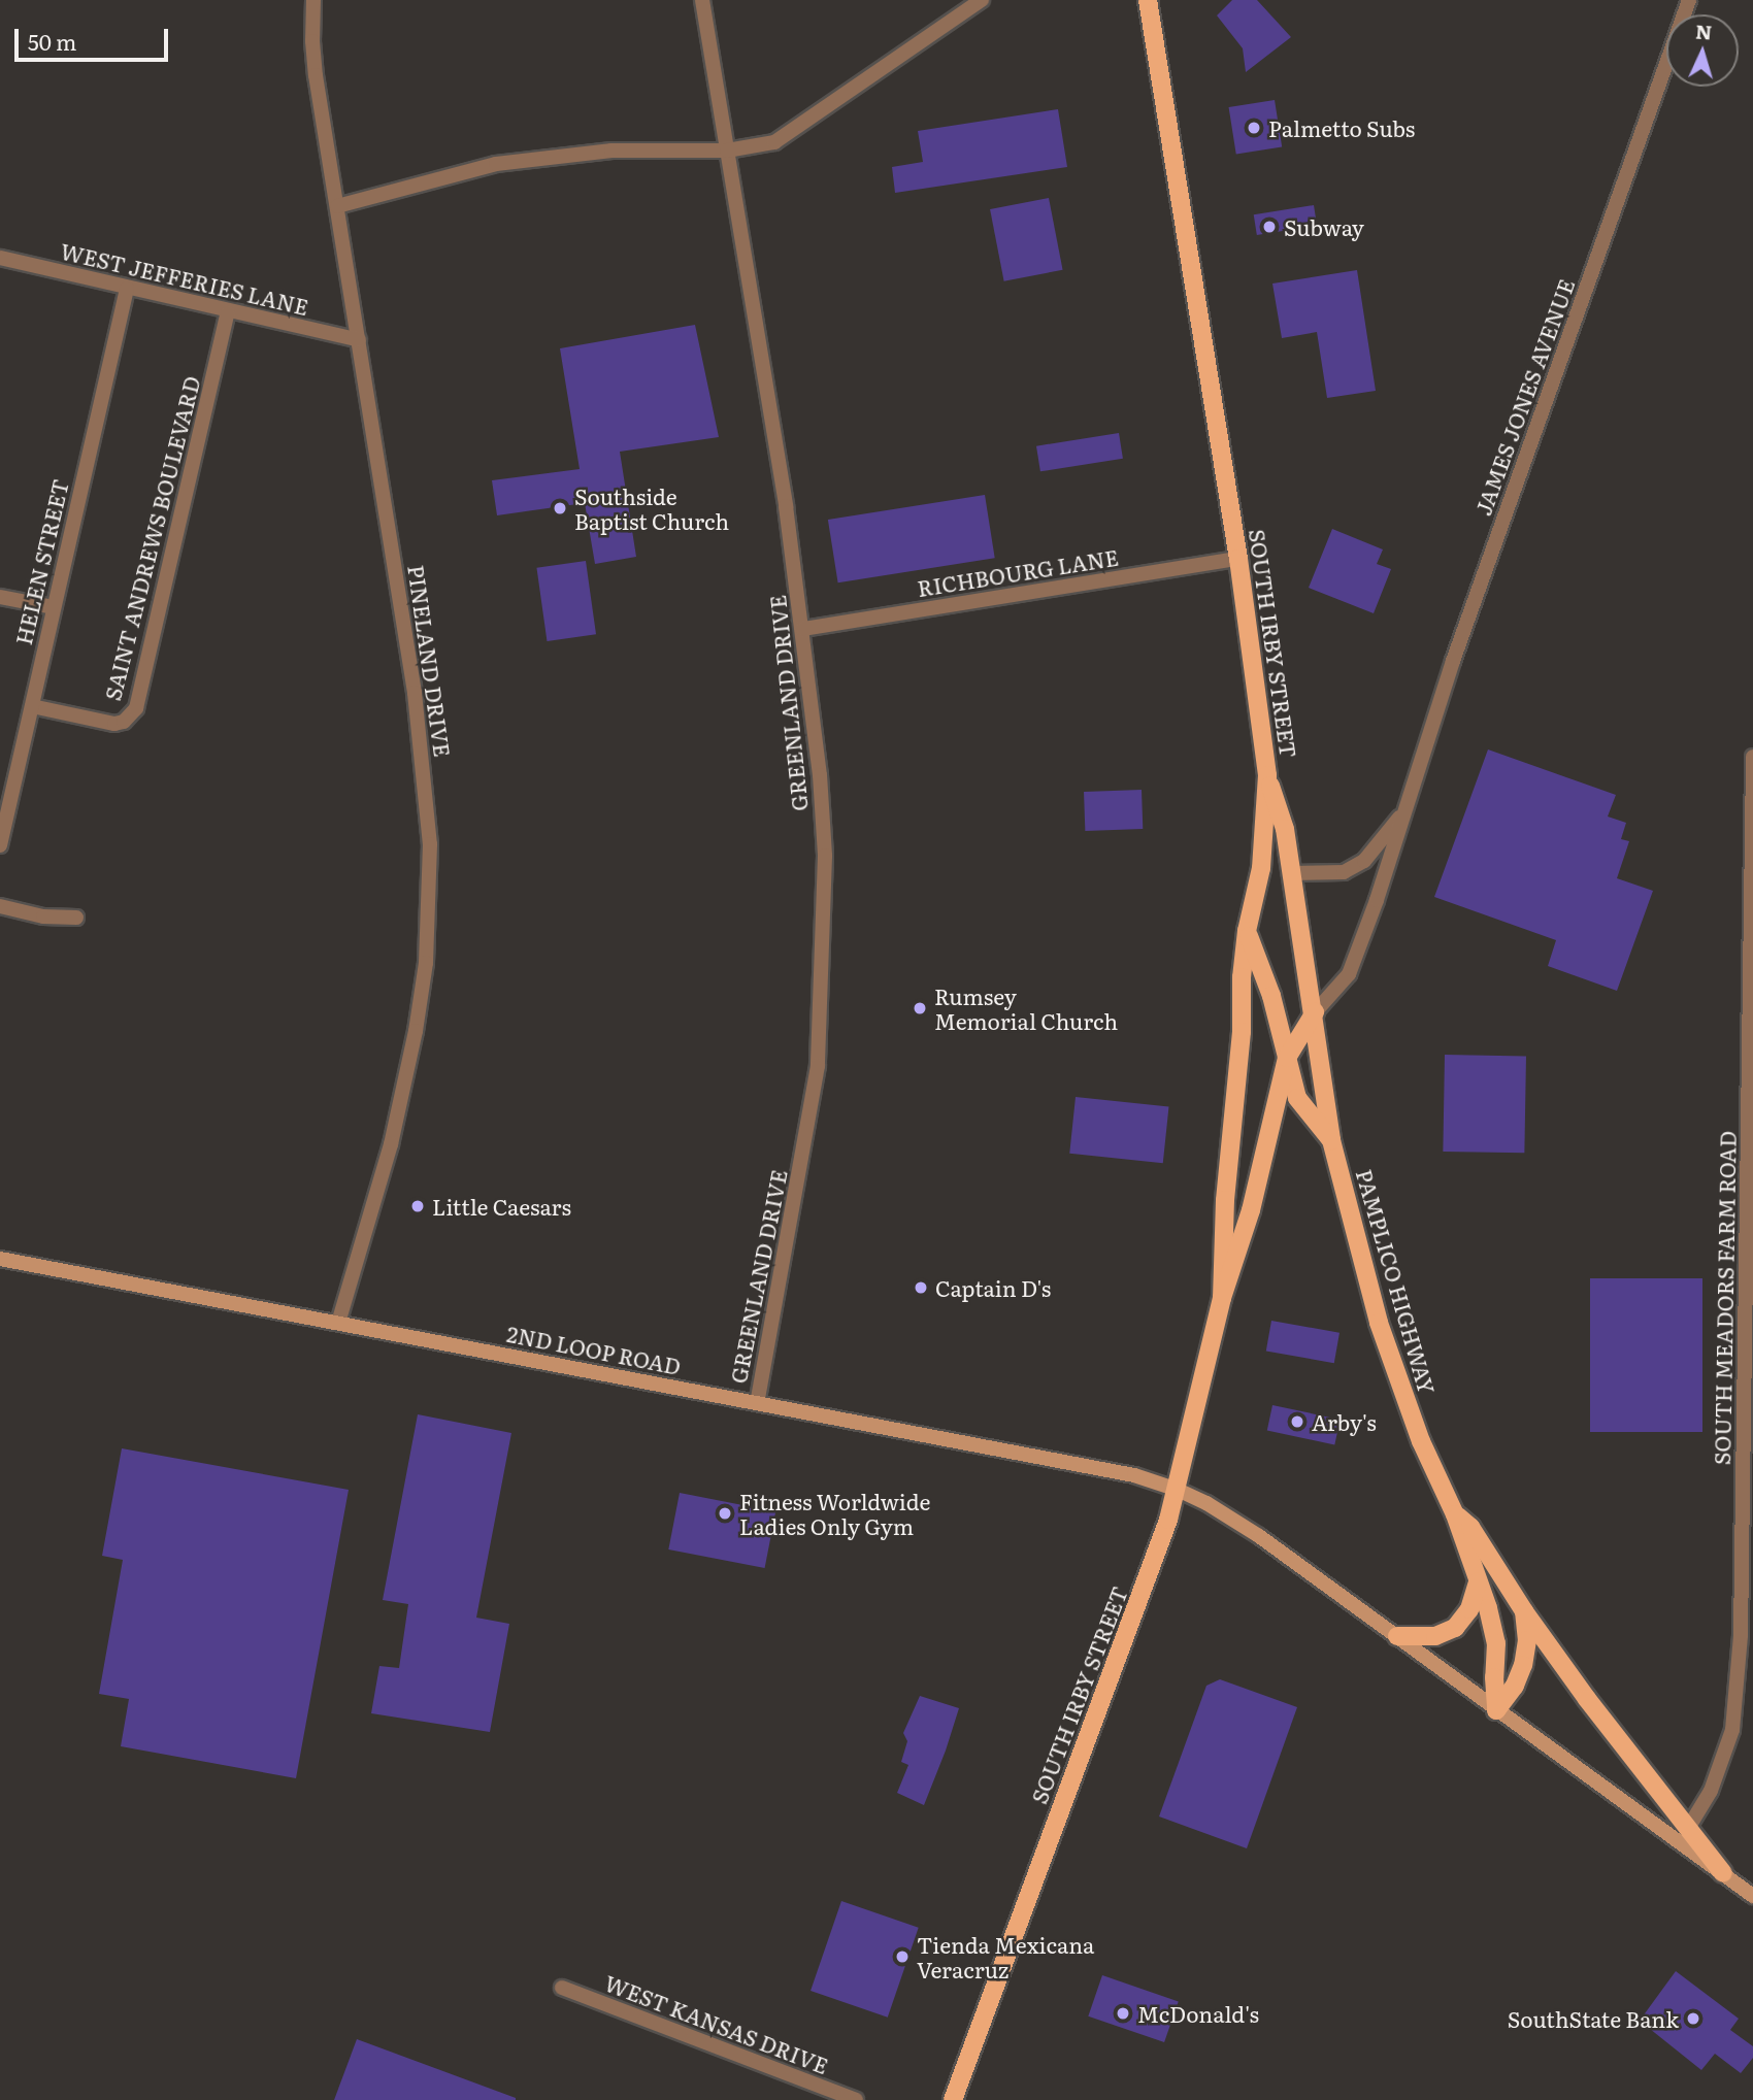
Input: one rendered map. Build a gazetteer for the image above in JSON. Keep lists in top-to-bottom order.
{
  "streets": {
    "main road": ["SOUTH IRBY STREET", "PAMPLICO HIGHWAY", "2ND LOOP ROAD"],
    "street": [
      "WEST JEFFERIES LANE",
      "JAMES JONES AVENUE",
      "SAINT ANDREWS BOULEVARD",
      "HELEN STREET",
      "RICHBOURG LANE",
      "PINELAND DRIVE",
      "GREENLAND DRIVE",
      "SOUTH MEADORS FARM ROAD",
      "WEST KANSAS DRIVE"
    ]
  },
  "crossings": [
    ["WEST JEFFERIES LANE", "SAINT ANDREWS BOULEVARD"],
    ["WEST JEFFERIES LANE", "HELEN STREET"],
    ["WEST JEFFERIES LANE", "PINELAND DRIVE"],
    ["JAMES JONES AVENUE", "SOUTH IRBY STREET"],
    ["JAMES JONES AVENUE", "PAMPLICO HIGHWAY"],
    ["SAINT ANDREWS BOULEVARD", "HELEN STREET"],
    ["RICHBOURG LANE", "SOUTH IRBY STREET"],
    ["RICHBOURG LANE", "GREENLAND DRIVE"],
    ["SOUTH IRBY STREET", "PAMPLICO HIGHWAY"],
    ["SOUTH IRBY STREET", "2ND LOOP ROAD"],
    ["PINELAND DRIVE", "2ND LOOP ROAD"],
    ["GREENLAND DRIVE", "2ND LOOP ROAD"],
    ["PAMPLICO HIGHWAY", "SOUTH MEADORS FARM ROAD"],
    ["PAMPLICO HIGHWAY", "2ND LOOP ROAD"]
  ],
  "places": [
    "Palmetto Subs",
    "Subway",
    "Southside Baptist Church",
    "Rumsey Memorial Church",
    "Little Caesars",
    "Captain D's",
    "Arby's",
    "Fitness Worldwide Ladies Only Gym",
    "Tienda Mexicana Veracruz",
    "McDonald's",
    "SouthState Bank"
  ],
  "scale_bar": "50 m",
  "north": "top"
}
